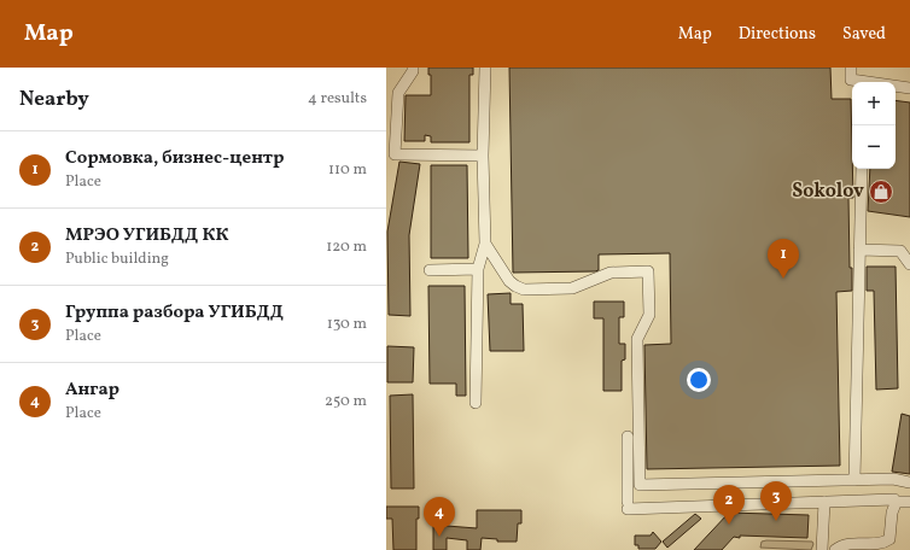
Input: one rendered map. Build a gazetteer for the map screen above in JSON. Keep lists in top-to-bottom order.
{
  "places": {
    "shop": ["Sokolov"]
  },
  "page": {
    "header": "Map",
    "nav": ["Map", "Directions", "Saved"],
    "heading": ["Nearby", "4 results"],
    "map_buttons": ["+", "−"],
    "list": [
      {
        "mark": "1",
        "name": "Сормовка, бизнес-центр",
        "note": "Place",
        "value": "110 m"
      },
      {
        "mark": "2",
        "name": "МРЭО УГИБДД КК",
        "note": "Public building",
        "value": "120 m"
      },
      {
        "mark": "3",
        "name": "Группа разбора УГИБДД",
        "note": "Place",
        "value": "130 m"
      },
      {
        "mark": "4",
        "name": "Ангар",
        "note": "Place",
        "value": "250 m"
      }
    ],
    "pins": [
      "1",
      "3",
      "2",
      "4"
    ]
  }
}
